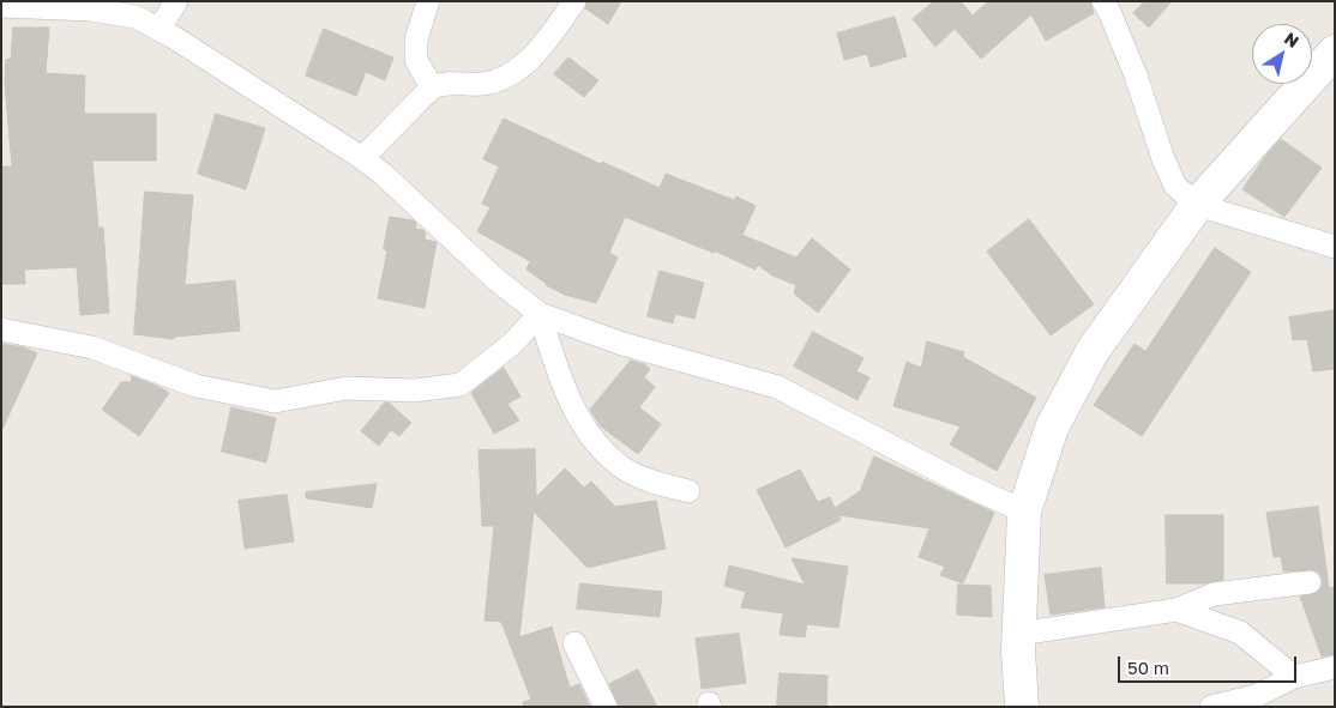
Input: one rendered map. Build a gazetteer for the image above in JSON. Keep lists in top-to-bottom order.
{
  "scale_bar": "50 m",
  "north": "top right"
}
